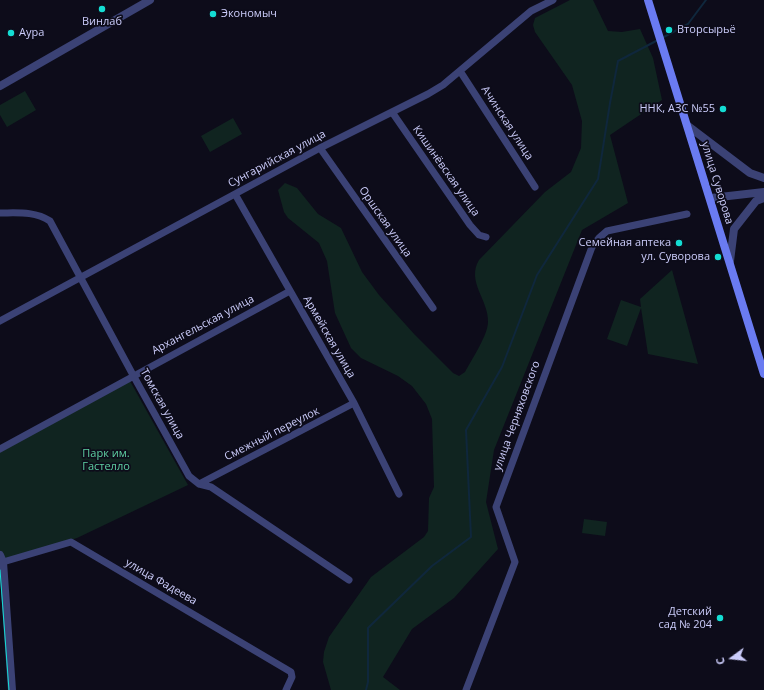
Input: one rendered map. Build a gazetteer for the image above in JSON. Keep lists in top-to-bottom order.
{
  "streets": {
    "main road": ["улица Суворова"],
    "street": [
      "Ачинская улица",
      "Сунгарийская улица",
      "Кишинёвская улица",
      "Оршская улица",
      "Архангельская улица",
      "Армейская улица",
      "Томская улица",
      "улица Черняховского",
      "Смежный переулок",
      "улица Фадеева"
    ]
  },
  "crossings": [
    ["Ачинская улица", "Сунгарийская улица"],
    ["Сунгарийская улица", "Кишинёвская улица"],
    ["Сунгарийская улица", "Оршская улица"],
    ["Сунгарийская улица", "Армейская улица"],
    ["Сунгарийская улица", "Томская улица"],
    ["Архангельская улица", "Армейская улица"],
    ["Архангельская улица", "Томская улица"],
    ["Армейская улица", "Смежный переулок"],
    ["Томская улица", "Смежный переулок"]
  ],
  "parks": ["Парк им. Гастелло"],
  "places": [
    "Винлаб",
    "Экономыч",
    "Вторсырьё",
    "Аура",
    "ННК, АЗС №55",
    "Семейная аптека",
    "ул. Суворова",
    "Детский сад № 204"
  ],
  "north": "left"
}
